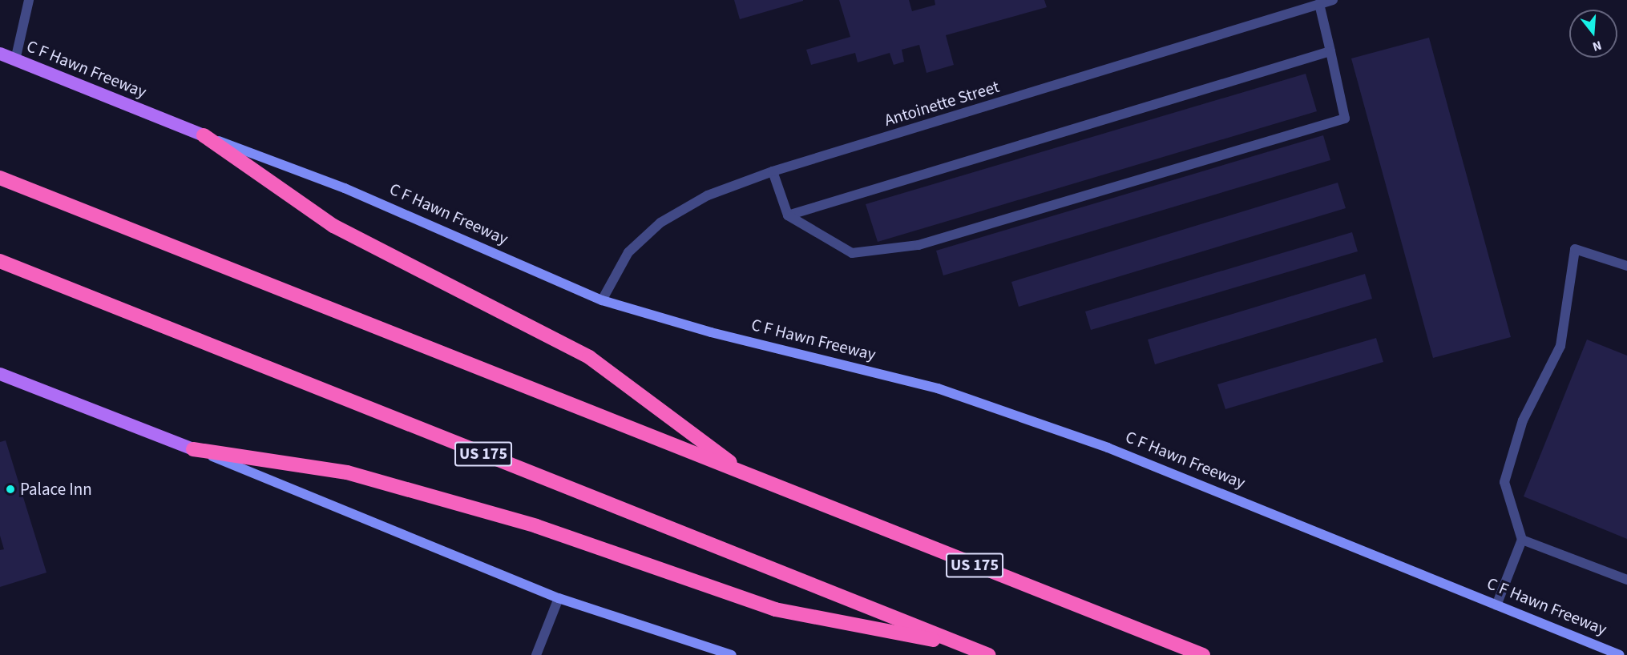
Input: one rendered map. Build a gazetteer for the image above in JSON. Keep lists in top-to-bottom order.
{
  "streets": {
    "highway": ["US 175"],
    "main road": ["C F Hawn Freeway"],
    "street": ["Antoinette Street"]
  },
  "crossings": [
    ["C F Hawn Freeway", "Antoinette Street"]
  ],
  "places": ["Palace Inn"],
  "north": "bottom"
}
